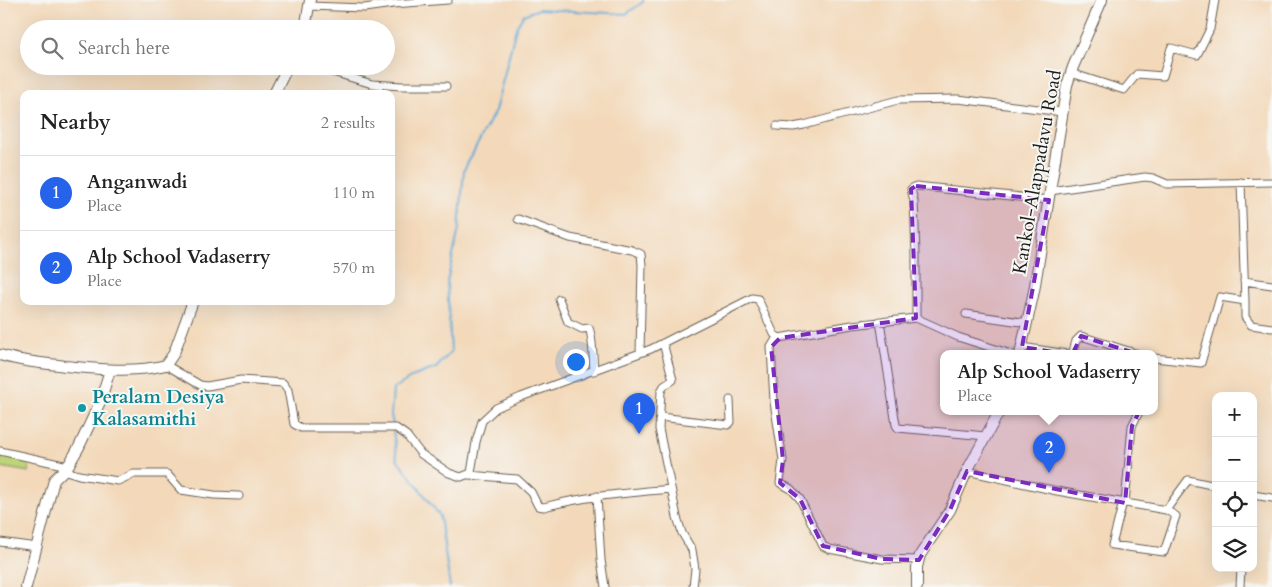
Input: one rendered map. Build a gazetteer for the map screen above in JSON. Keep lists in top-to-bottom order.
{
  "streets": {
    "main road": ["Kankol-Alappadavu Road"]
  },
  "places": ["Peralam Desiya Kalasamithi"],
  "page": {
    "search": "Search here",
    "heading": ["Nearby", "2 results"],
    "list": [
      {
        "mark": "1",
        "name": "Anganwadi",
        "note": "Place",
        "value": "110 m"
      },
      {
        "mark": "2",
        "name": "Alp School Vadaserry",
        "note": "Place",
        "value": "570 m"
      }
    ],
    "popup": ["Alp School Vadaserry", "Place"],
    "map_buttons": ["+", "−"],
    "pins": ["1", "2"]
  }
}
